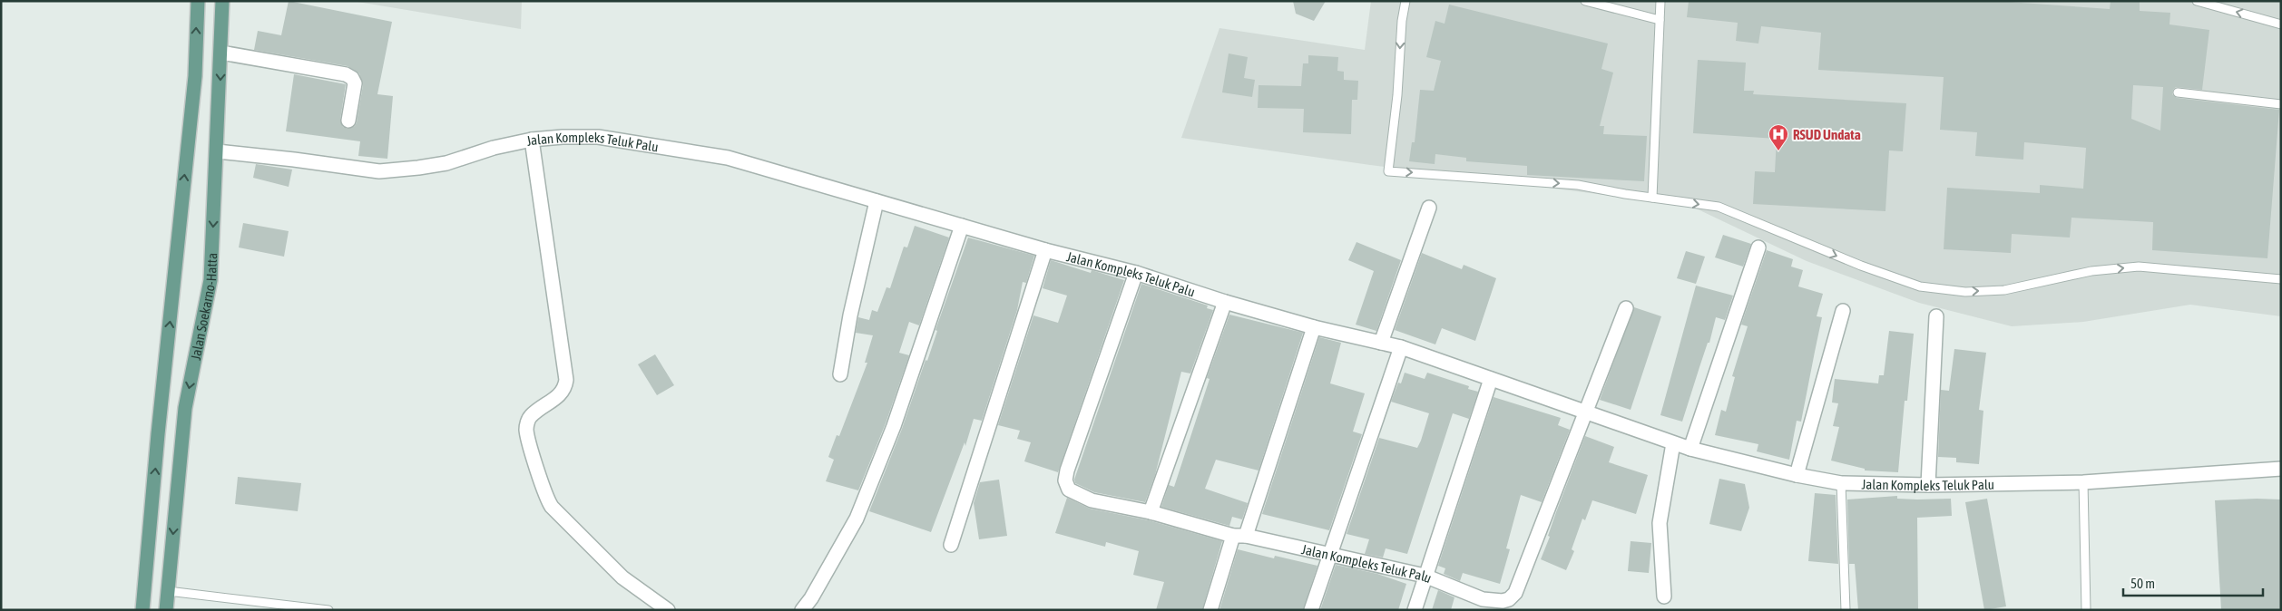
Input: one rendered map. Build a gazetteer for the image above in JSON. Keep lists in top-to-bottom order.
{
  "streets": {
    "main road": ["Jalan Soekarno-Hatta"],
    "street": ["Jalan Kompleks Teluk Palu"]
  },
  "crossings": [
    ["Jalan Kompleks Teluk Palu", "Jalan Soekarno-Hatta"]
  ],
  "places": {
    "hospital": ["RSUD Undata"]
  },
  "scale_bar": "50 m"
}
